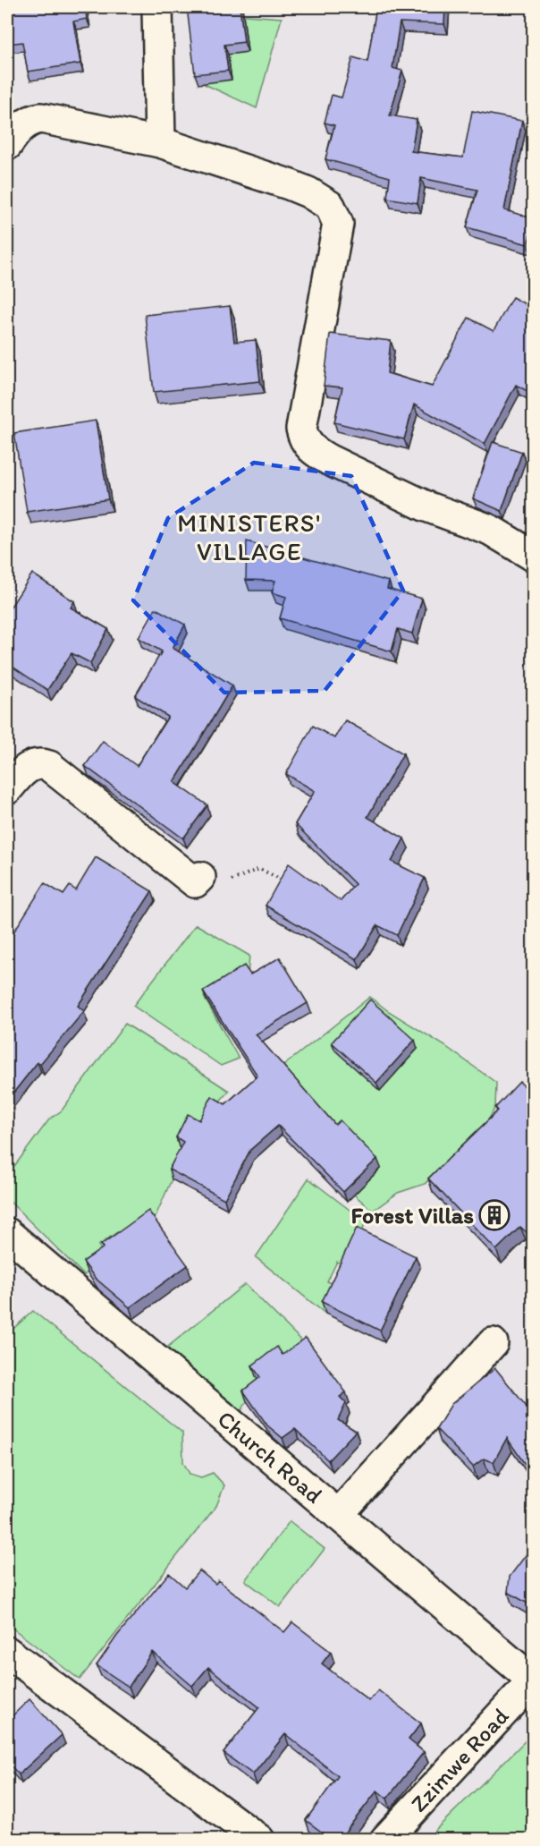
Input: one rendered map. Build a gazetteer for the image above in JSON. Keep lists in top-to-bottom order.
{
  "streets": {
    "street": ["Church Road", "Zzimwe Road"]
  },
  "crossings": [
    ["Church Road", "Zzimwe Road"]
  ],
  "districts": ["MINISTERS' VILLAGE"],
  "places": {
    "building": ["Forest Villas"]
  }
}
